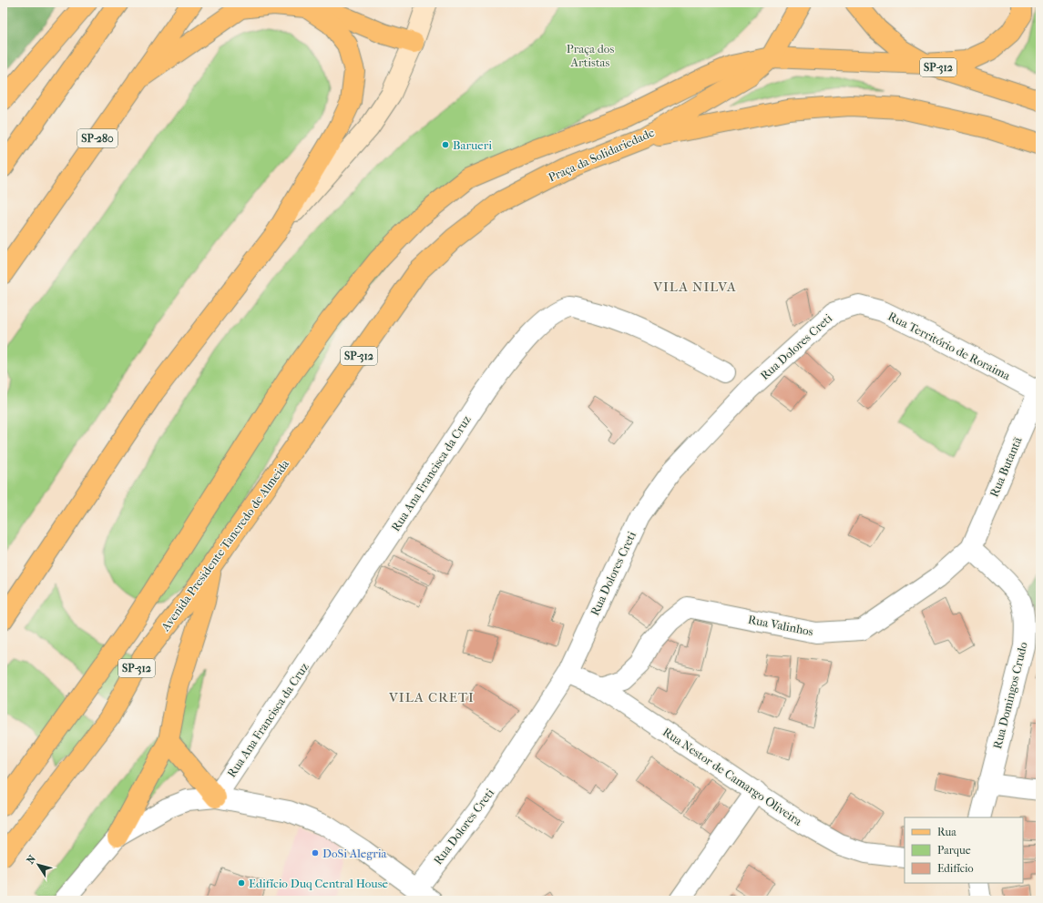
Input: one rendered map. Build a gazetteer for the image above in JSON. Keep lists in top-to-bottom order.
{
  "streets": {
    "main road": [
      "SP-312",
      "SP-280",
      "Praça da Solidariedade",
      "Avenida Presidente Tancredo de Almeida"
    ],
    "street": [
      "Rua Território de Roraima",
      "Rua Dolores Creti",
      "Rua Butantã",
      "Rua Ana Francisca da Cruz",
      "Rua Valinhos",
      "Rua Domingos Crudo",
      "Rua Nestor de Camargo Oliveira"
    ]
  },
  "crossings": [
    ["SP-312", "Praça da Solidariedade"],
    ["Praça da Solidariedade", "Avenida Presidente Tancredo de Almeida"],
    ["Rua Território de Roraima", "Rua Dolores Creti"],
    ["Rua Território de Roraima", "Rua Butantã"],
    ["Rua Dolores Creti", "Rua Nestor de Camargo Oliveira"],
    ["Rua Butantã", "Rua Valinhos"],
    ["Rua Butantã", "Rua Domingos Crudo"],
    ["Rua Valinhos", "Rua Domingos Crudo"],
    ["Rua Valinhos", "Rua Nestor de Camargo Oliveira"]
  ],
  "districts": ["VILA NILVA", "VILA CRETI"],
  "parks": ["Praça dos Artistas"],
  "places": ["Barueri", "DoSi Alegria", "Edifício Duq Central House"],
  "legend": ["Rua", "Parque", "Edifício"],
  "north": "top left"
}
